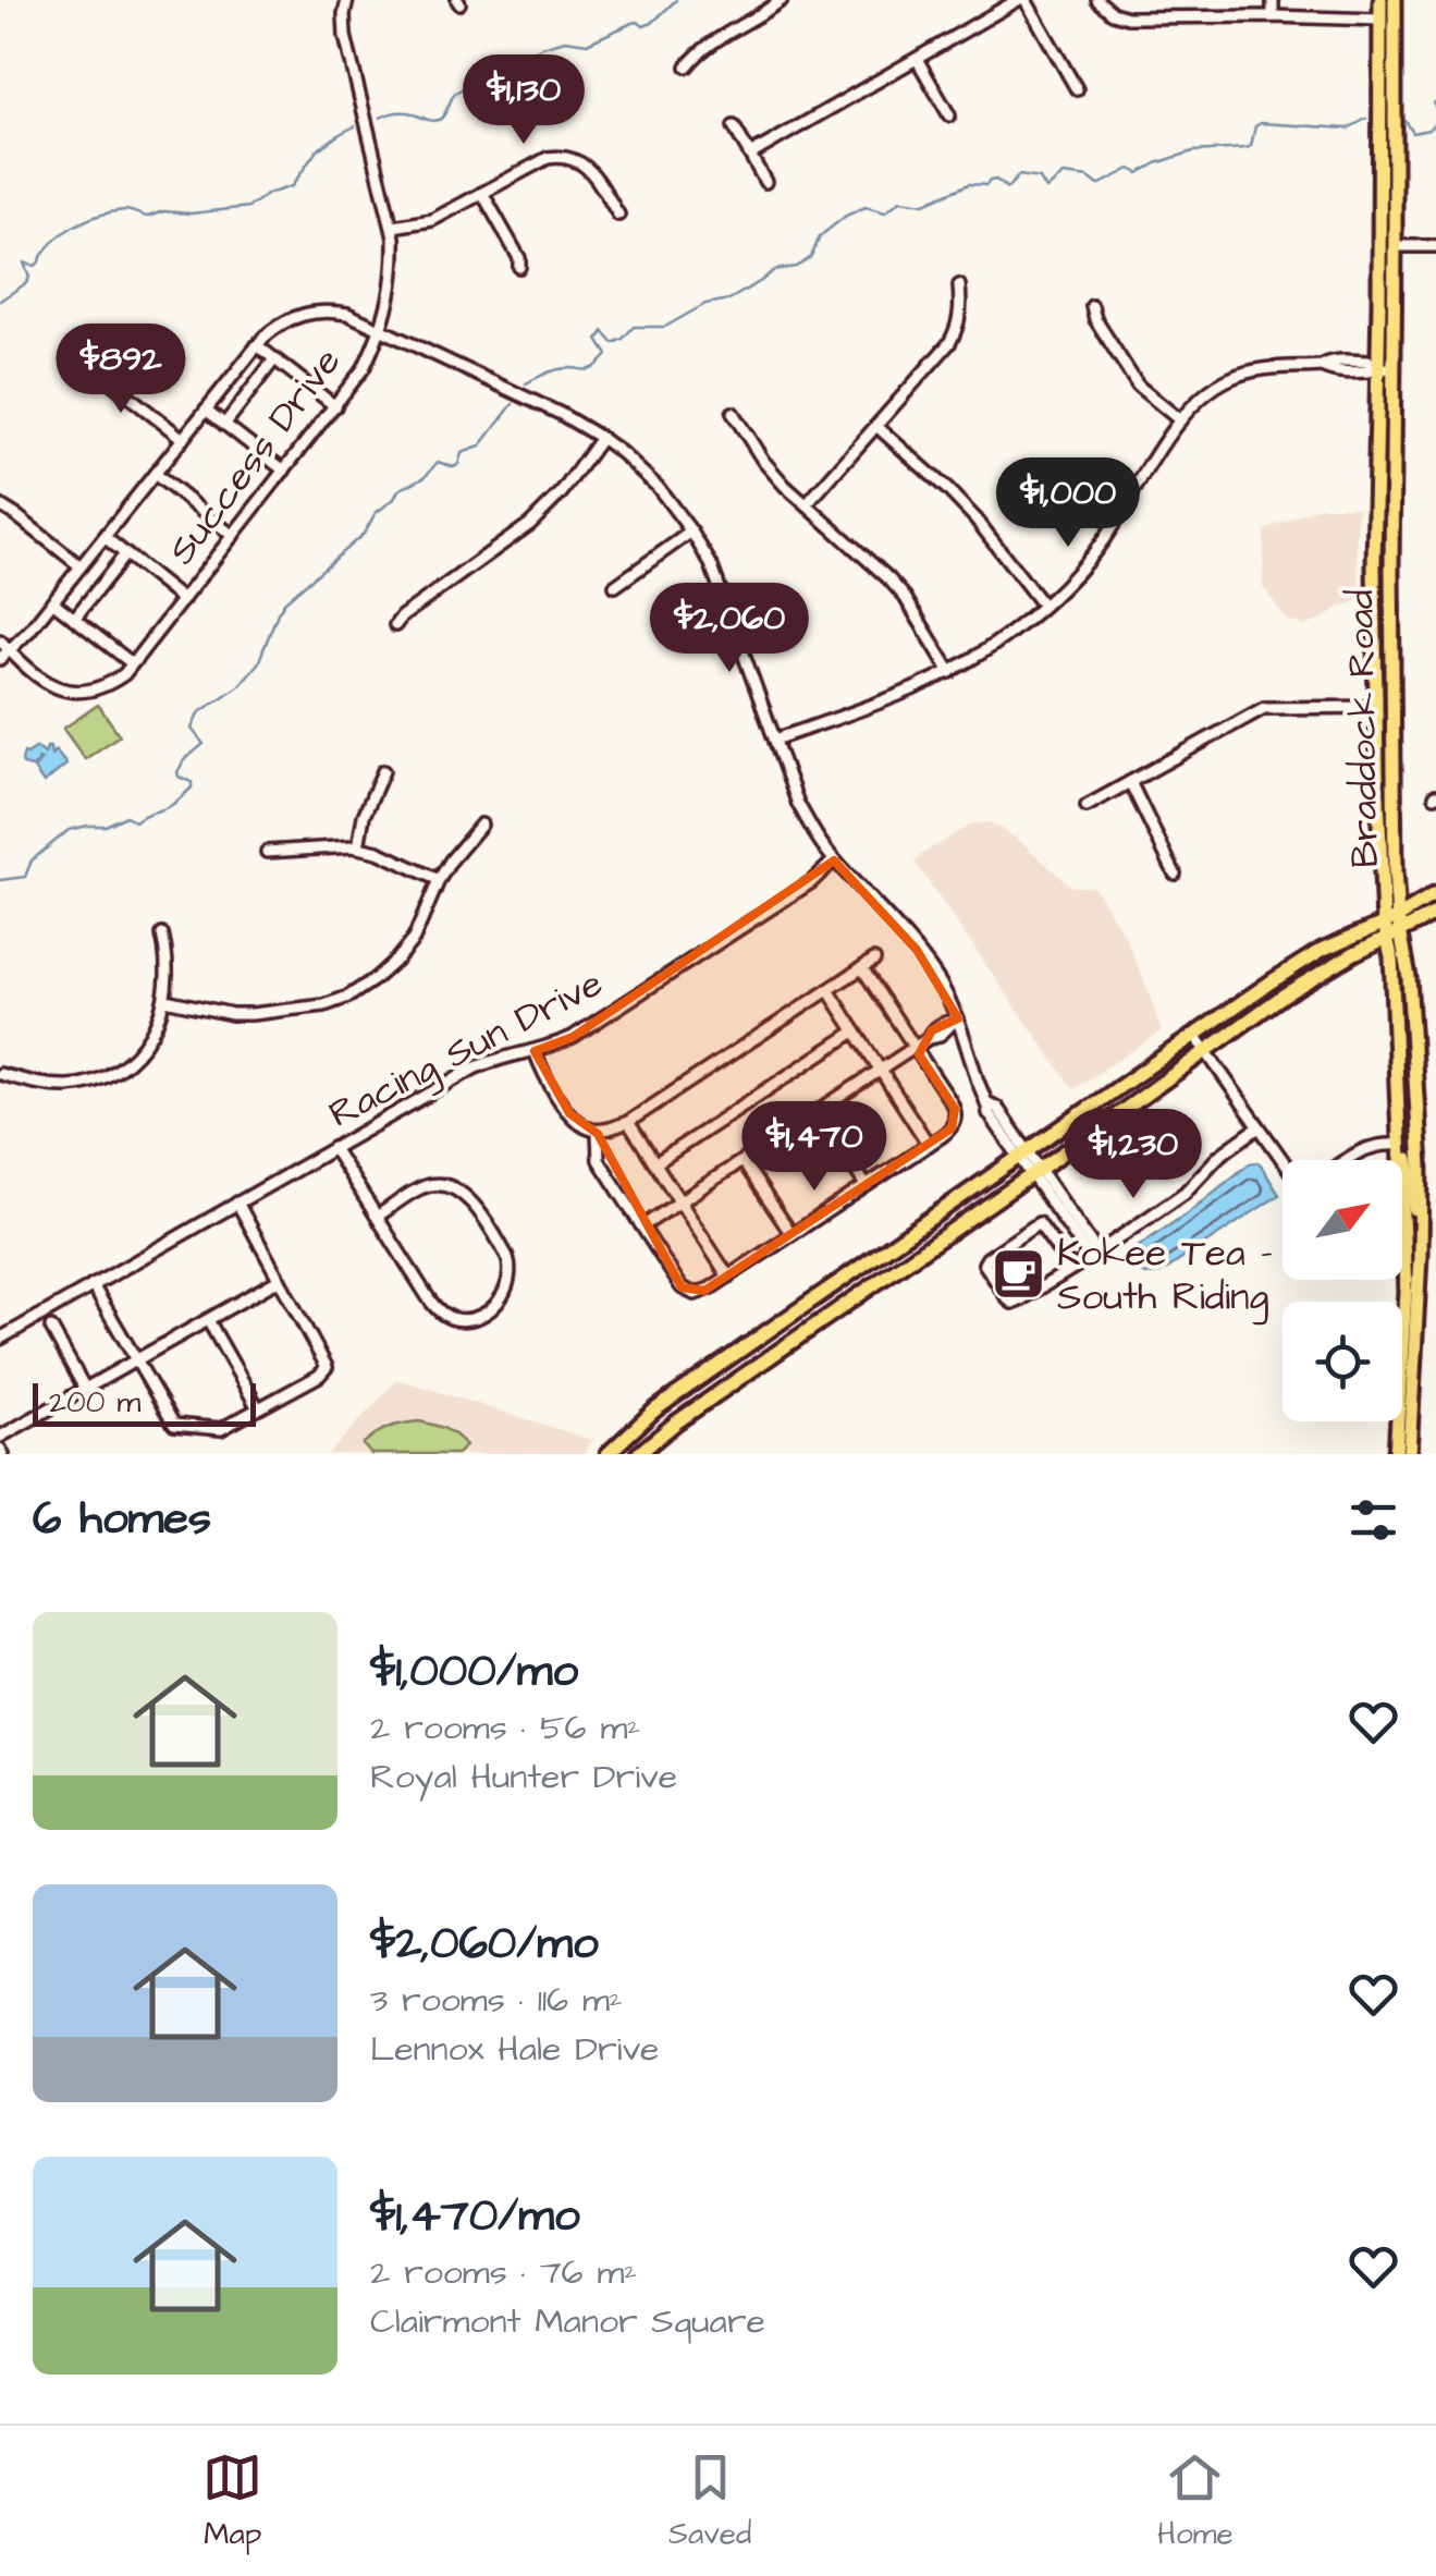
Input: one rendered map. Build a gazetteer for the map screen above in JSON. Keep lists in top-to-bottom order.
{
  "streets": {
    "main road": ["Braddock Road"],
    "street": ["Success Drive", "Racing Sun Drive"]
  },
  "places": {
    "cafe": ["Kokee Tea - South Riding"]
  },
  "scale_bar": "200 m",
  "north": "top right",
  "page": {
    "price": [
      "$1,130",
      "$892",
      "$1,000",
      "$2,060",
      "$1,470",
      "$1,230"
    ],
    "scale": "200 m",
    "heading": "6 homes",
    "list": [
      {
        "name": "$1,000/mo",
        "note": "2 rooms · 56 m² · Royal Hunter Drive"
      },
      {
        "name": "$2,060/mo",
        "note": "3 rooms · 116 m² · Lennox Hale Drive"
      },
      {
        "name": "$1,470/mo",
        "note": "2 rooms · 76 m² · Clairmont Manor Square"
      }
    ],
    "tabs": ["Map", "Saved", "Home"]
  }
}
